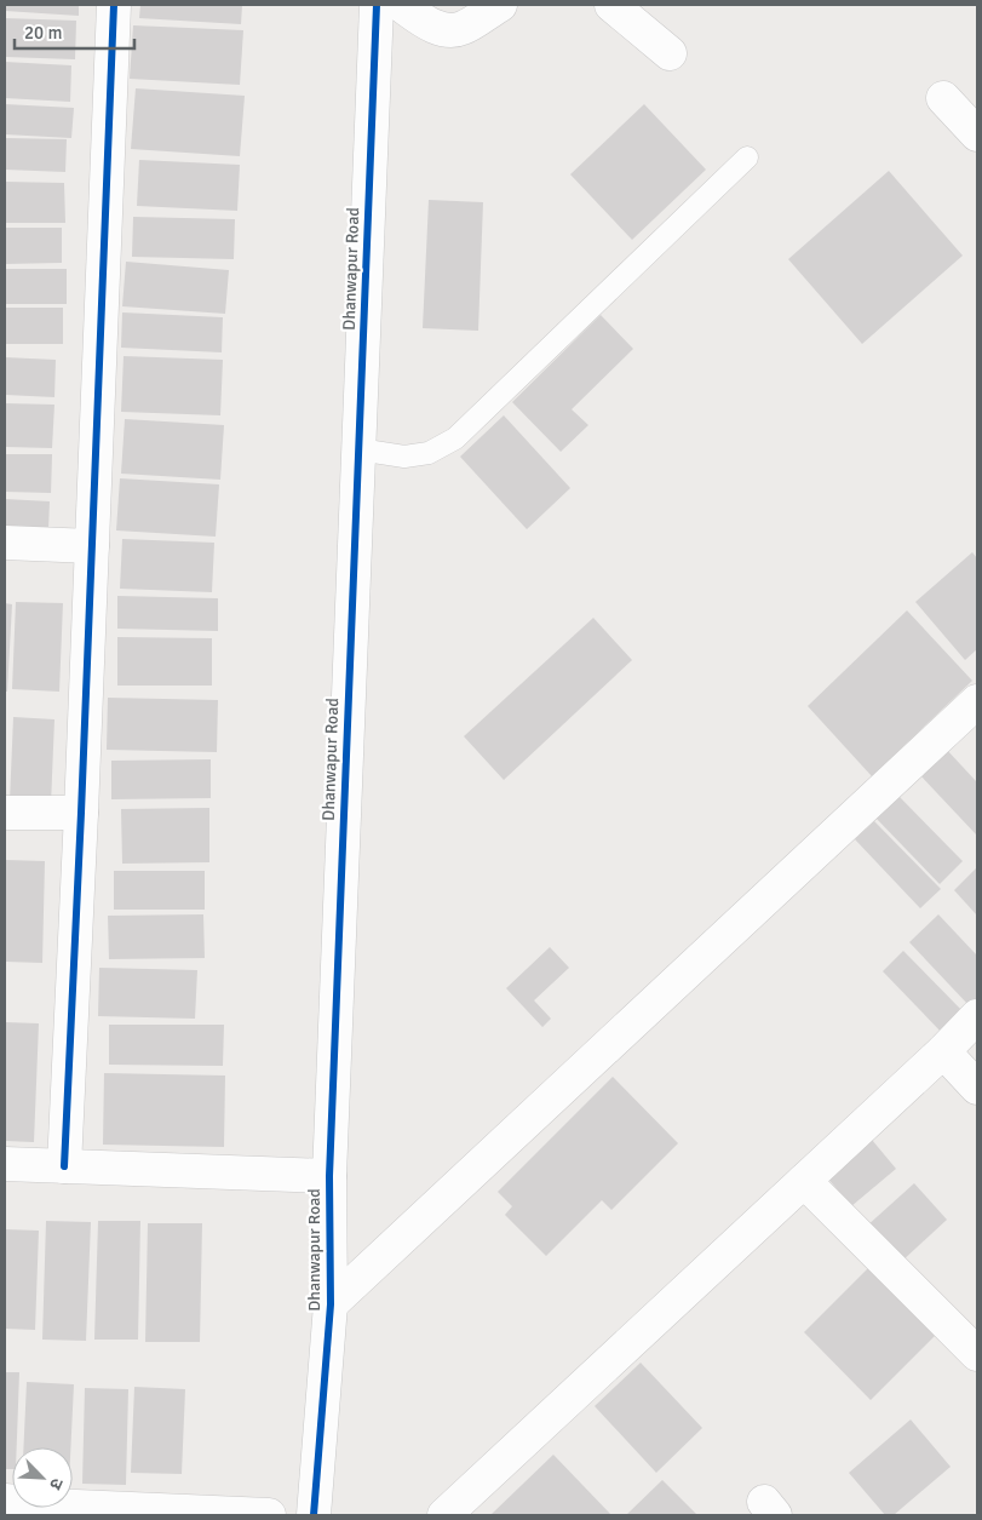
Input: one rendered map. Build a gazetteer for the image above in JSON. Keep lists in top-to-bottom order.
{
  "streets": {
    "street": ["Dhanwapur Road"]
  },
  "scale_bar": "20 m",
  "north": "bottom right"
}
